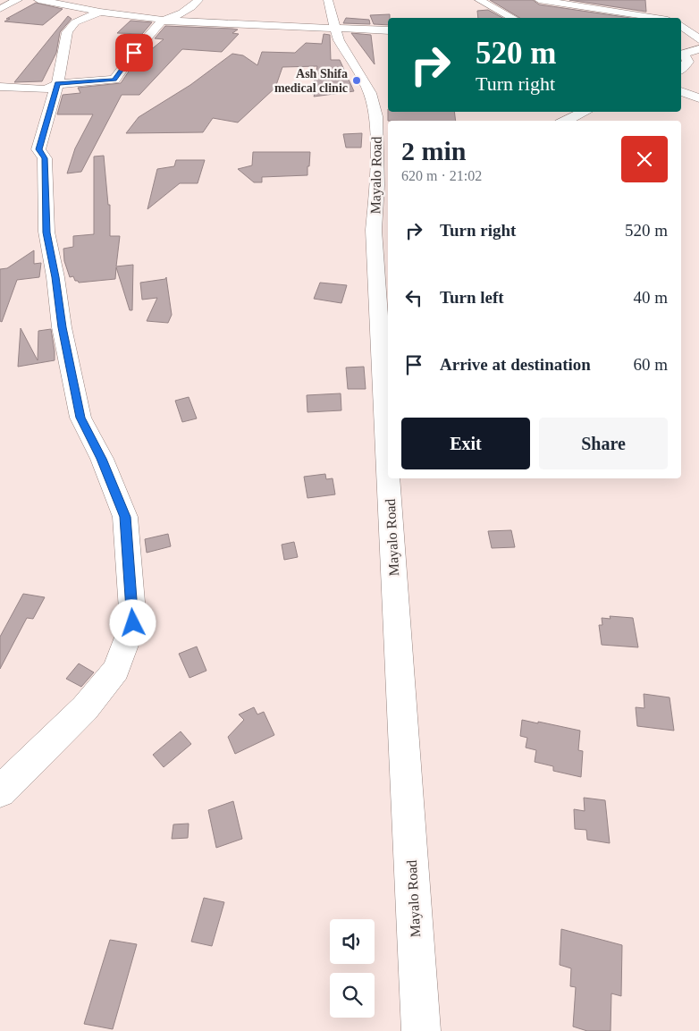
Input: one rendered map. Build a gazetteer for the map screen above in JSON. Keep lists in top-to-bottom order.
{
  "streets": {
    "street": ["Mayalo Road"]
  },
  "places": ["Ash Shifa medical clinic"],
  "page": {
    "turn": ["520 m", "Turn right"],
    "heading": ["2 min", "620 m · 21:02"],
    "list": [
      {
        "name": "Turn right",
        "value": "520 m"
      },
      {
        "name": "Turn left",
        "value": "40 m"
      },
      {
        "name": "Arrive at destination",
        "value": "60 m"
      }
    ],
    "buttons": ["Exit", "Share"]
  }
}
